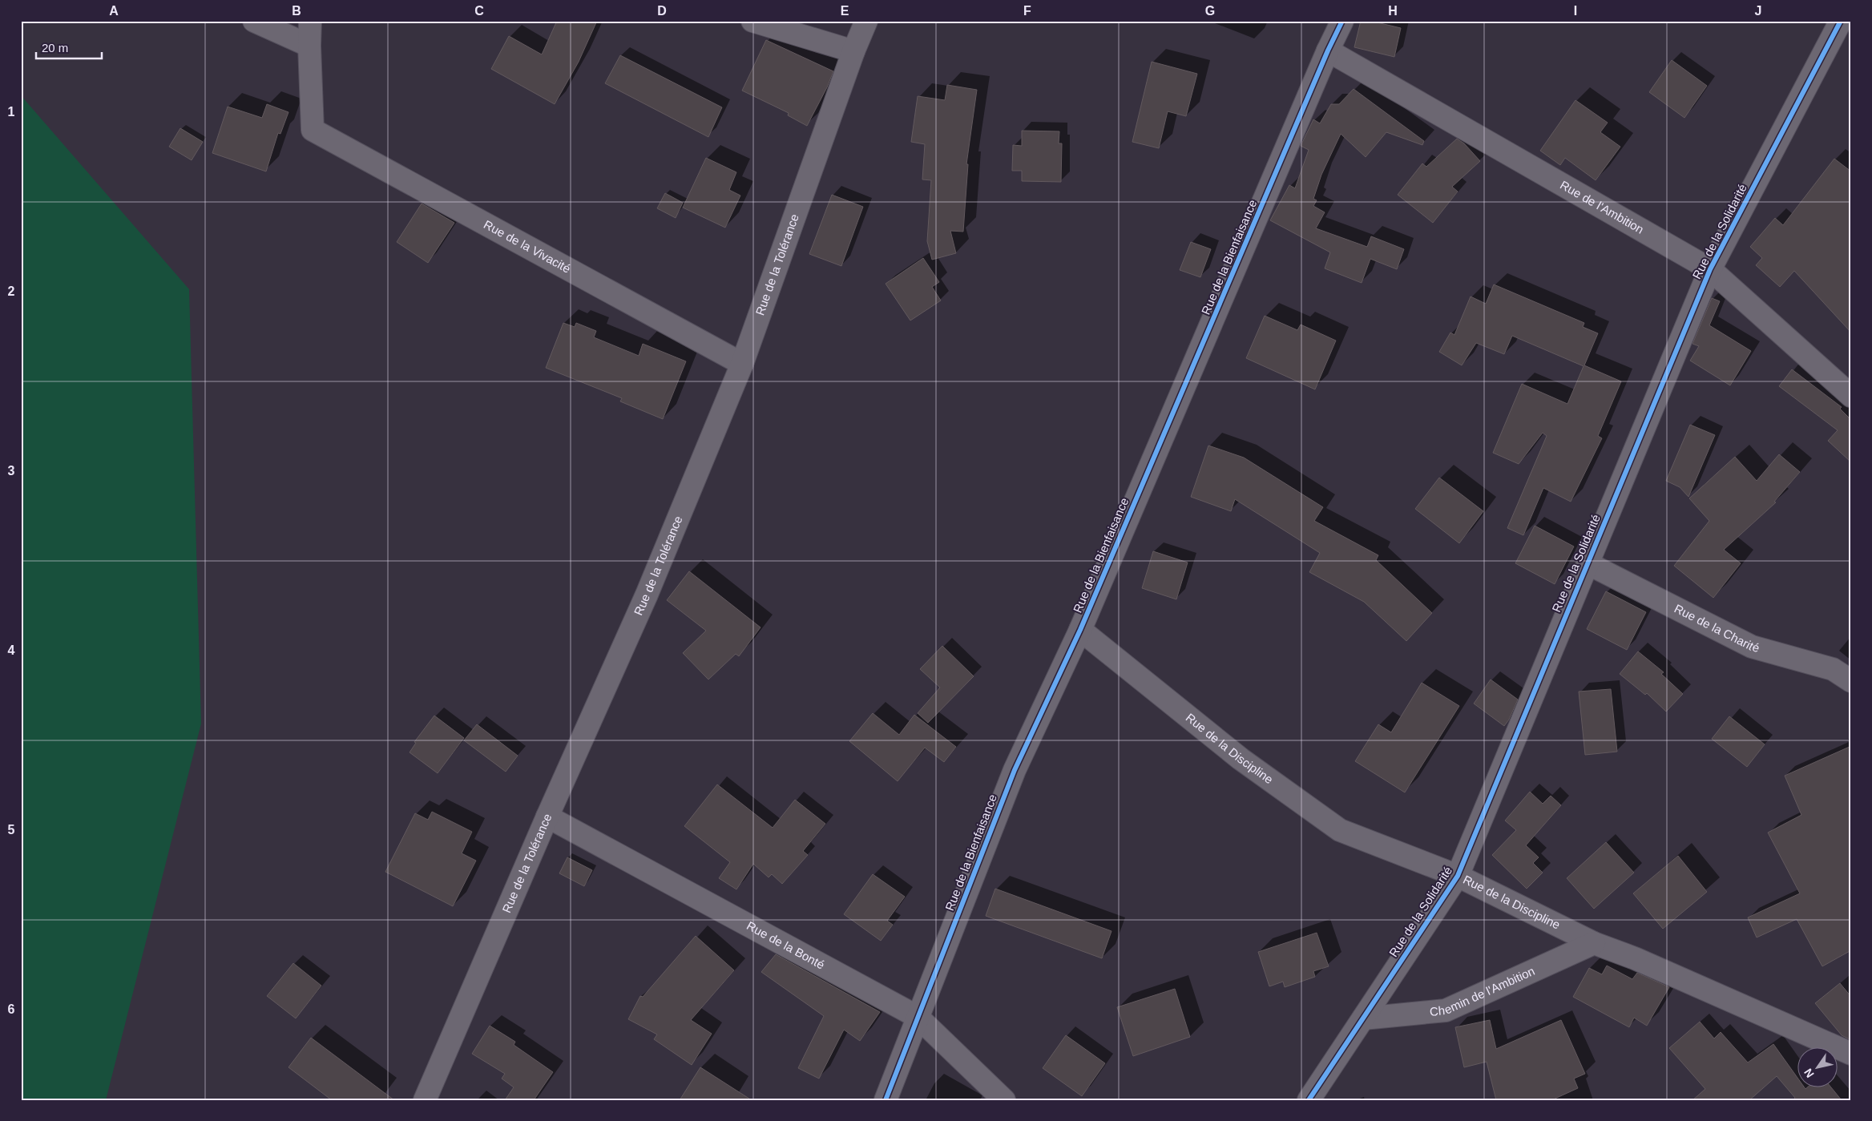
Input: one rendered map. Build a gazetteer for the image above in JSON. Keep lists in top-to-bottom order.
{
  "streets": {
    "street": [
      "Rue de l'Ambition",
      "Rue de la Solidarité",
      "Rue de la Vivacité",
      "Rue de la Bienfaisance",
      "Rue de la Tolérance",
      "Rue de la Charité",
      "Rue de la Discipline",
      "Rue de la Bonté",
      "Chemin de l'Ambition"
    ]
  },
  "crossings": [
    ["Rue de l'Ambition", "Rue de la Solidarité"],
    ["Rue de l'Ambition", "Rue de la Bienfaisance"],
    ["Rue de la Solidarité", "Rue de la Charité"],
    ["Rue de la Solidarité", "Rue de la Discipline"],
    ["Rue de la Solidarité", "Chemin de l'Ambition"],
    ["Rue de la Vivacité", "Rue de la Tolérance"],
    ["Rue de la Bienfaisance", "Rue de la Discipline"],
    ["Rue de la Bienfaisance", "Rue de la Bonté"],
    ["Rue de la Tolérance", "Rue de la Bonté"],
    ["Rue de la Discipline", "Chemin de l'Ambition"]
  ],
  "scale_bar": "20 m",
  "north": "bottom left",
  "grid": {
    "columns": [
      "A",
      "B",
      "C",
      "D",
      "E",
      "F",
      "G",
      "H",
      "I",
      "J"
    ],
    "rows": [
      "1",
      "2",
      "3",
      "4",
      "5",
      "6"
    ]
  }
}
